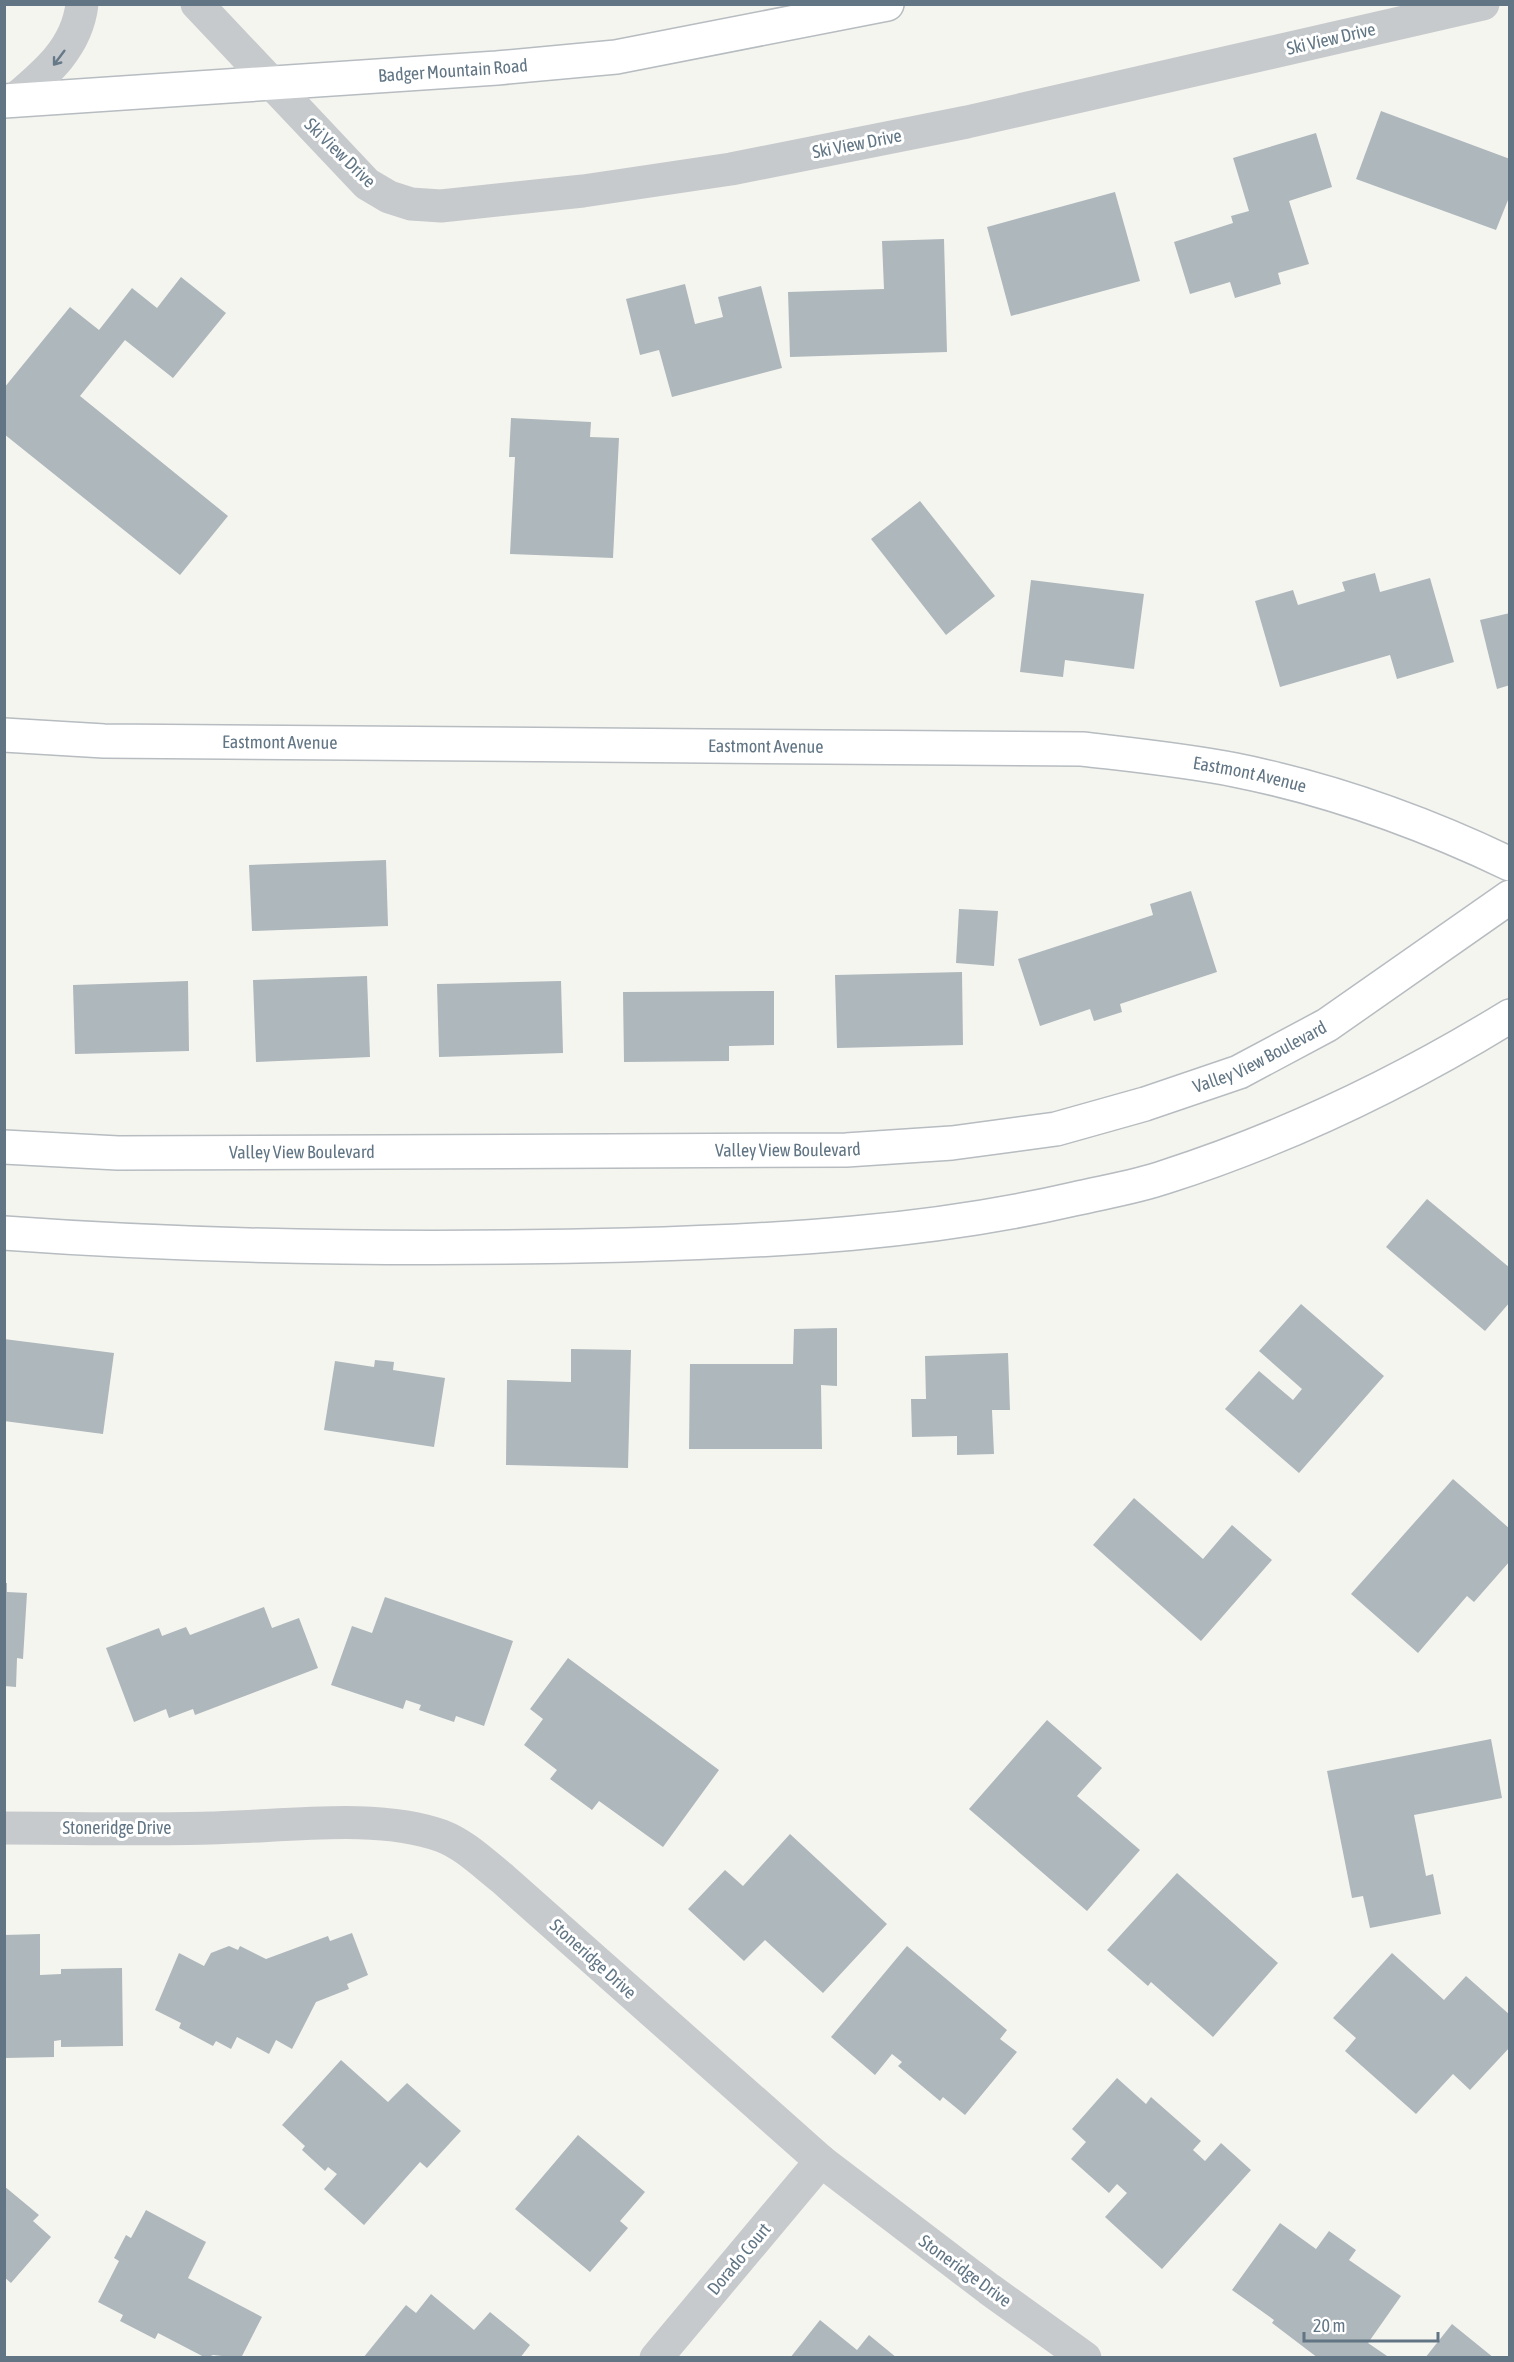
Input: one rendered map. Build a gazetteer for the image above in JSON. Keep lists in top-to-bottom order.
{
  "streets": {
    "street": [
      "Ski View Drive",
      "Badger Mountain Road",
      "Eastmont Avenue",
      "Valley View Boulevard",
      "Stoneridge Drive",
      "Dorado Court"
    ]
  },
  "crossings": [
    ["Ski View Drive", "Badger Mountain Road"],
    ["Stoneridge Drive", "Dorado Court"]
  ],
  "scale_bar": "20 m"
}
